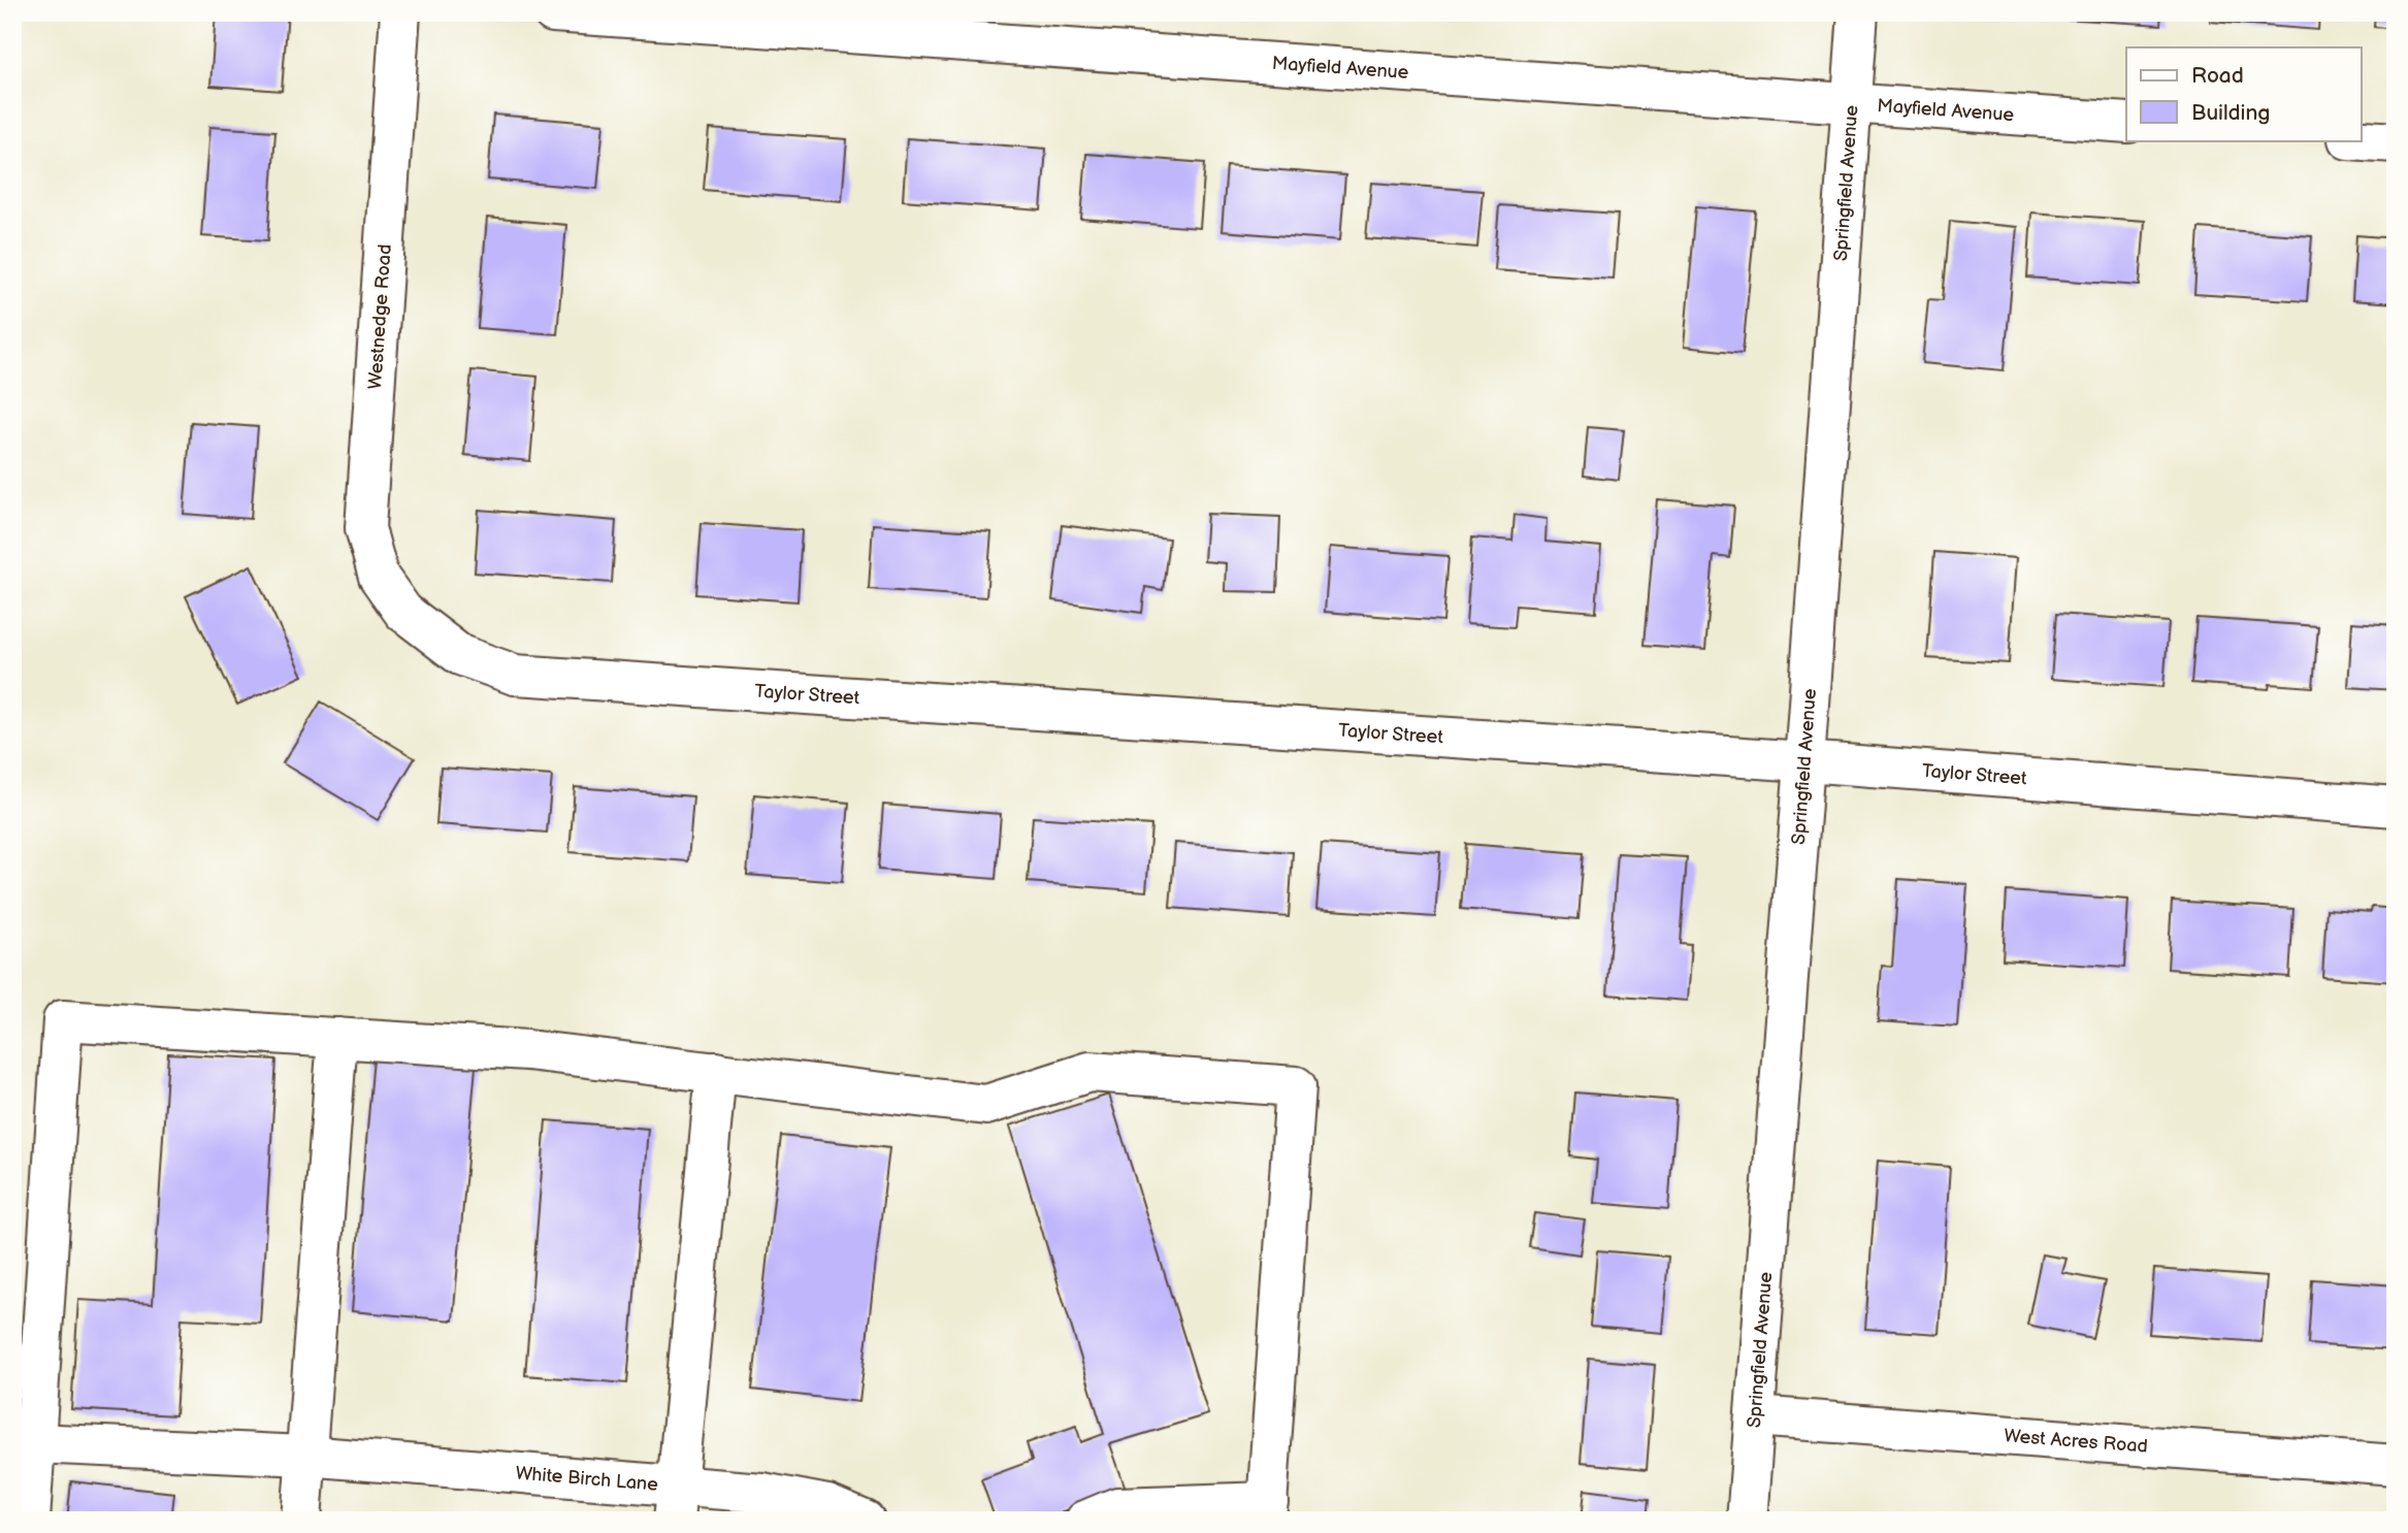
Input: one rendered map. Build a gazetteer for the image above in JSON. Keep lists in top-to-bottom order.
{
  "streets": {
    "street": [
      "Mayfield Avenue",
      "Springfield Avenue",
      "Westnedge Road",
      "Taylor Street",
      "West Acres Road",
      "White Birch Lane"
    ]
  },
  "crossings": [
    ["Mayfield Avenue", "Springfield Avenue"],
    ["Springfield Avenue", "Taylor Street"],
    ["Springfield Avenue", "West Acres Road"],
    ["Westnedge Road", "Taylor Street"]
  ],
  "legend": ["Road", "Building"]
}
